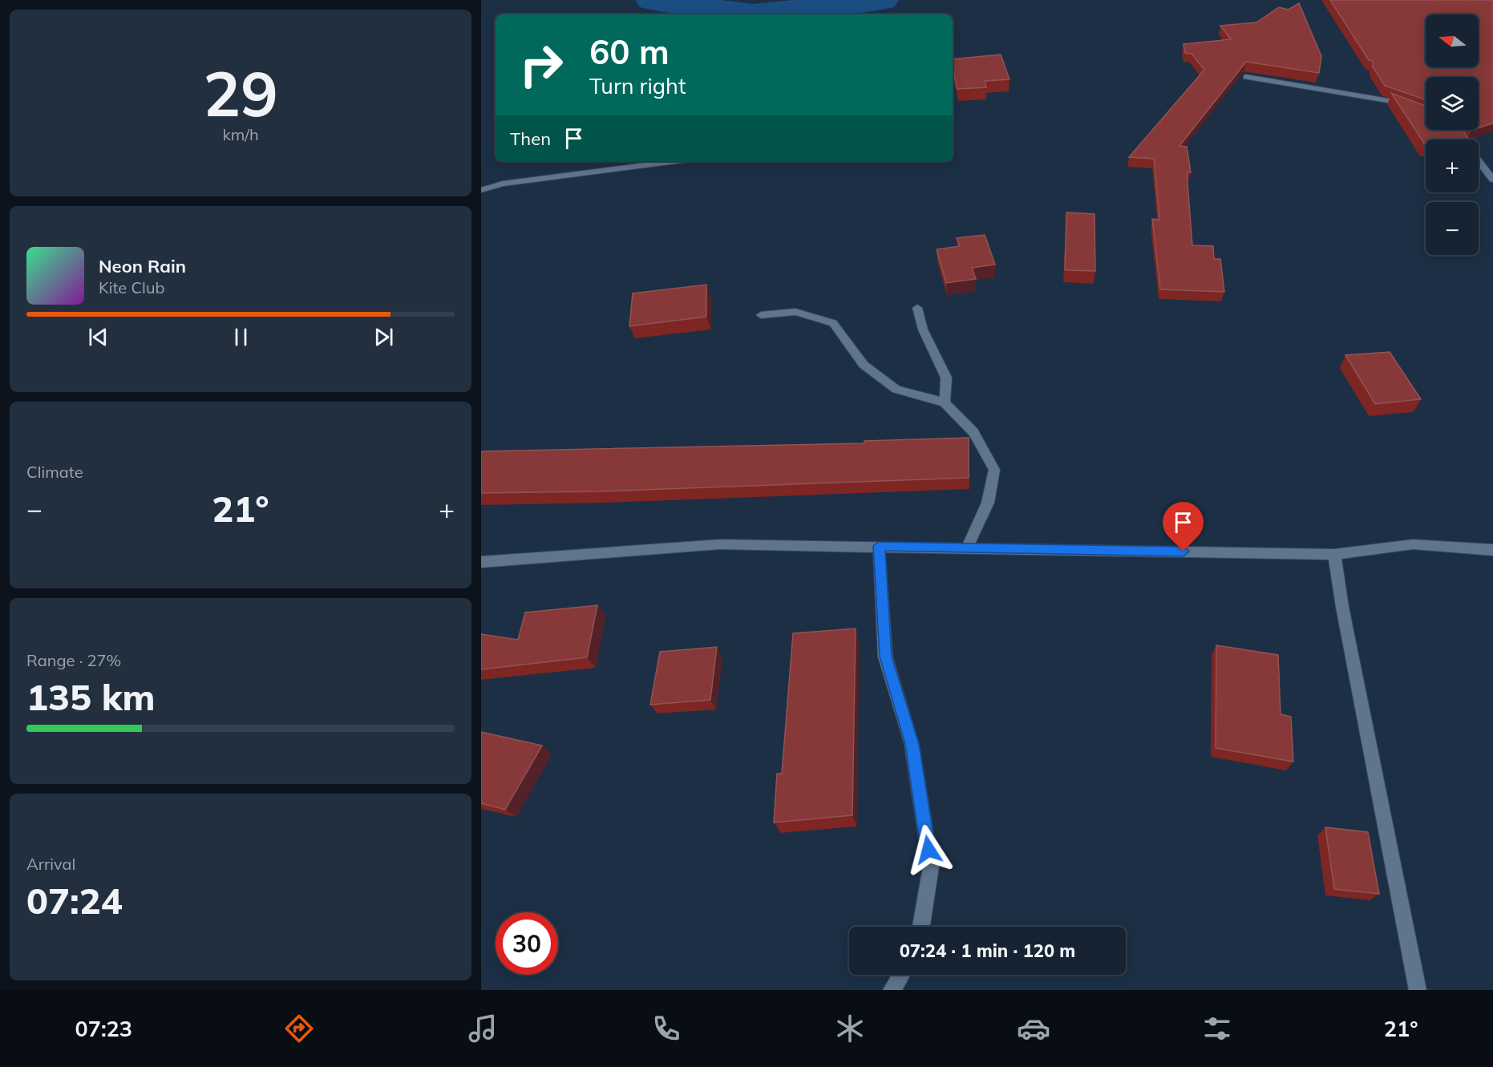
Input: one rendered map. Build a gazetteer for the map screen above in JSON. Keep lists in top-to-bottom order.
{
  "north": "left",
  "page": {
    "tile": [
      ["29", "km/h"],
      "Climate",
      ["Range · 27%", "135 km"],
      ["Arrival", "07:24"]
    ],
    "map_buttons": ["+", "−"],
    "turn": ["60 m", "Turn right"],
    "then": "Then",
    "song": ["Neon Rain", "Kite Club"],
    "heat": ["−", "21°", "+"],
    "limit": "30",
    "trip": "07:24 · 1 min · 120 m",
    "tabs": ["07:23", "21°"]
  }
}
